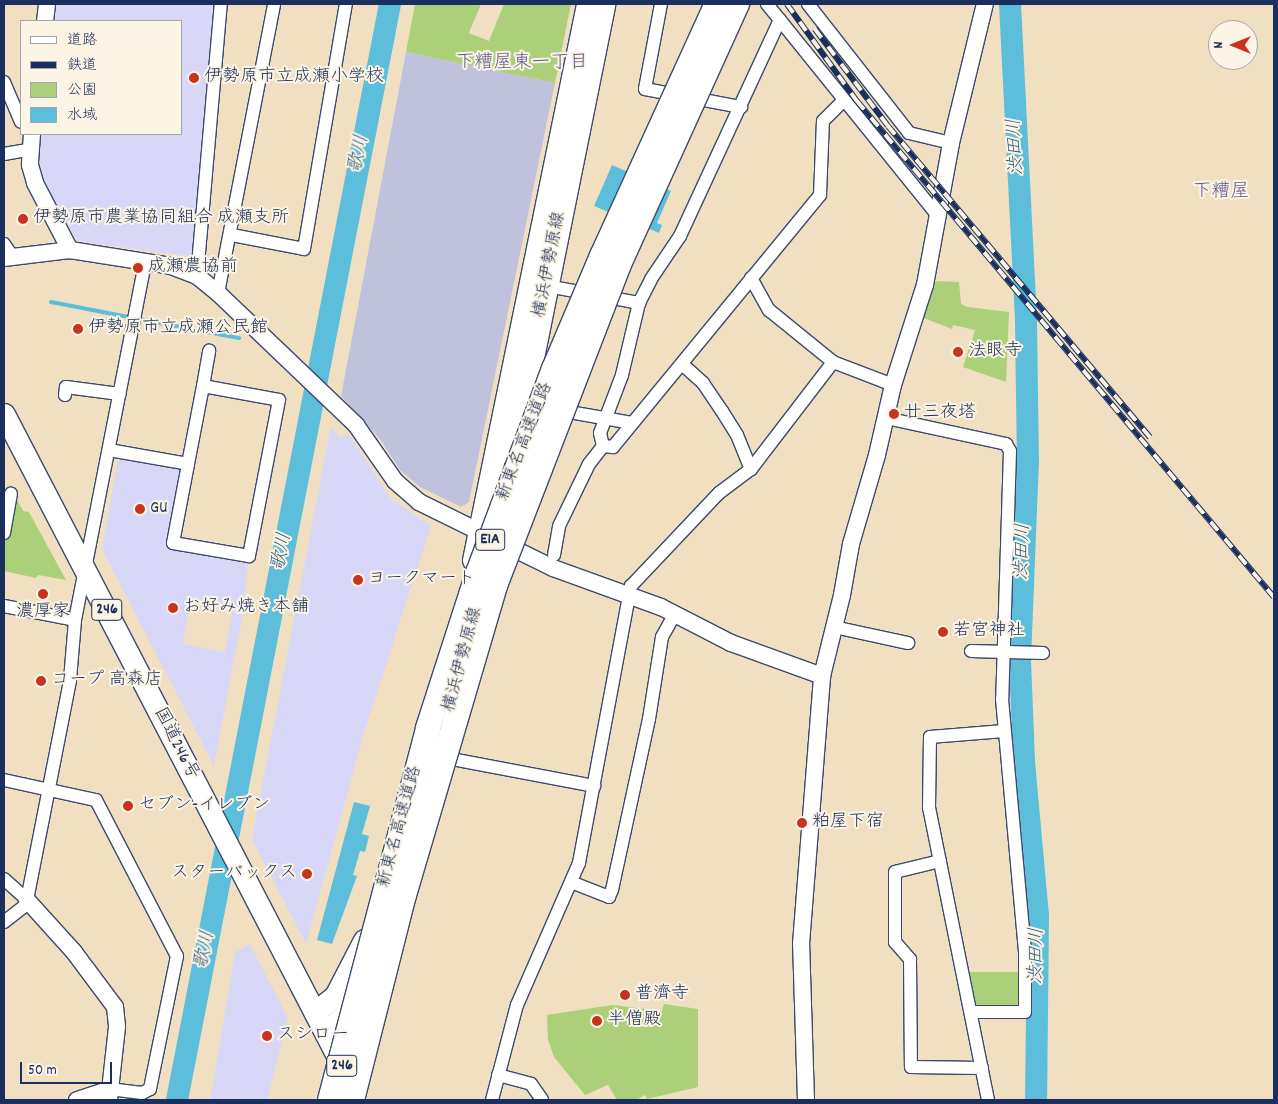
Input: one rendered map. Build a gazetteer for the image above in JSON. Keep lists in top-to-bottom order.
{
  "streets": {
    "highway": ["新東名高速道路", "E1A"],
    "main road": ["横浜伊勢原線", "246", "国道246号"]
  },
  "crossings": [
    ["横浜伊勢原線", "国道246号"]
  ],
  "districts": ["下糟屋東一丁目", "下糟屋"],
  "water": ["渋田川", "歌川"],
  "places": [
    "伊勢原市立成瀬小学校",
    "伊勢原市農業協同組合 成瀬支所",
    "成瀬農協前",
    "伊勢原市立成瀬公民館",
    "法眼寺",
    "廿三夜塔",
    "GU",
    "ヨークマート",
    "濃厚家",
    "お好み焼き本舗",
    "若宮神社",
    "コープ 高森店",
    "セブン-イレブン",
    "粕屋下宿",
    "スターバックス",
    "普濟寺",
    "半僧殿",
    "スシロー"
  ],
  "legend": [
    "道路",
    "鉄道",
    "公園",
    "水域"
  ],
  "scale_bar": "50 m",
  "north": "left"
}
